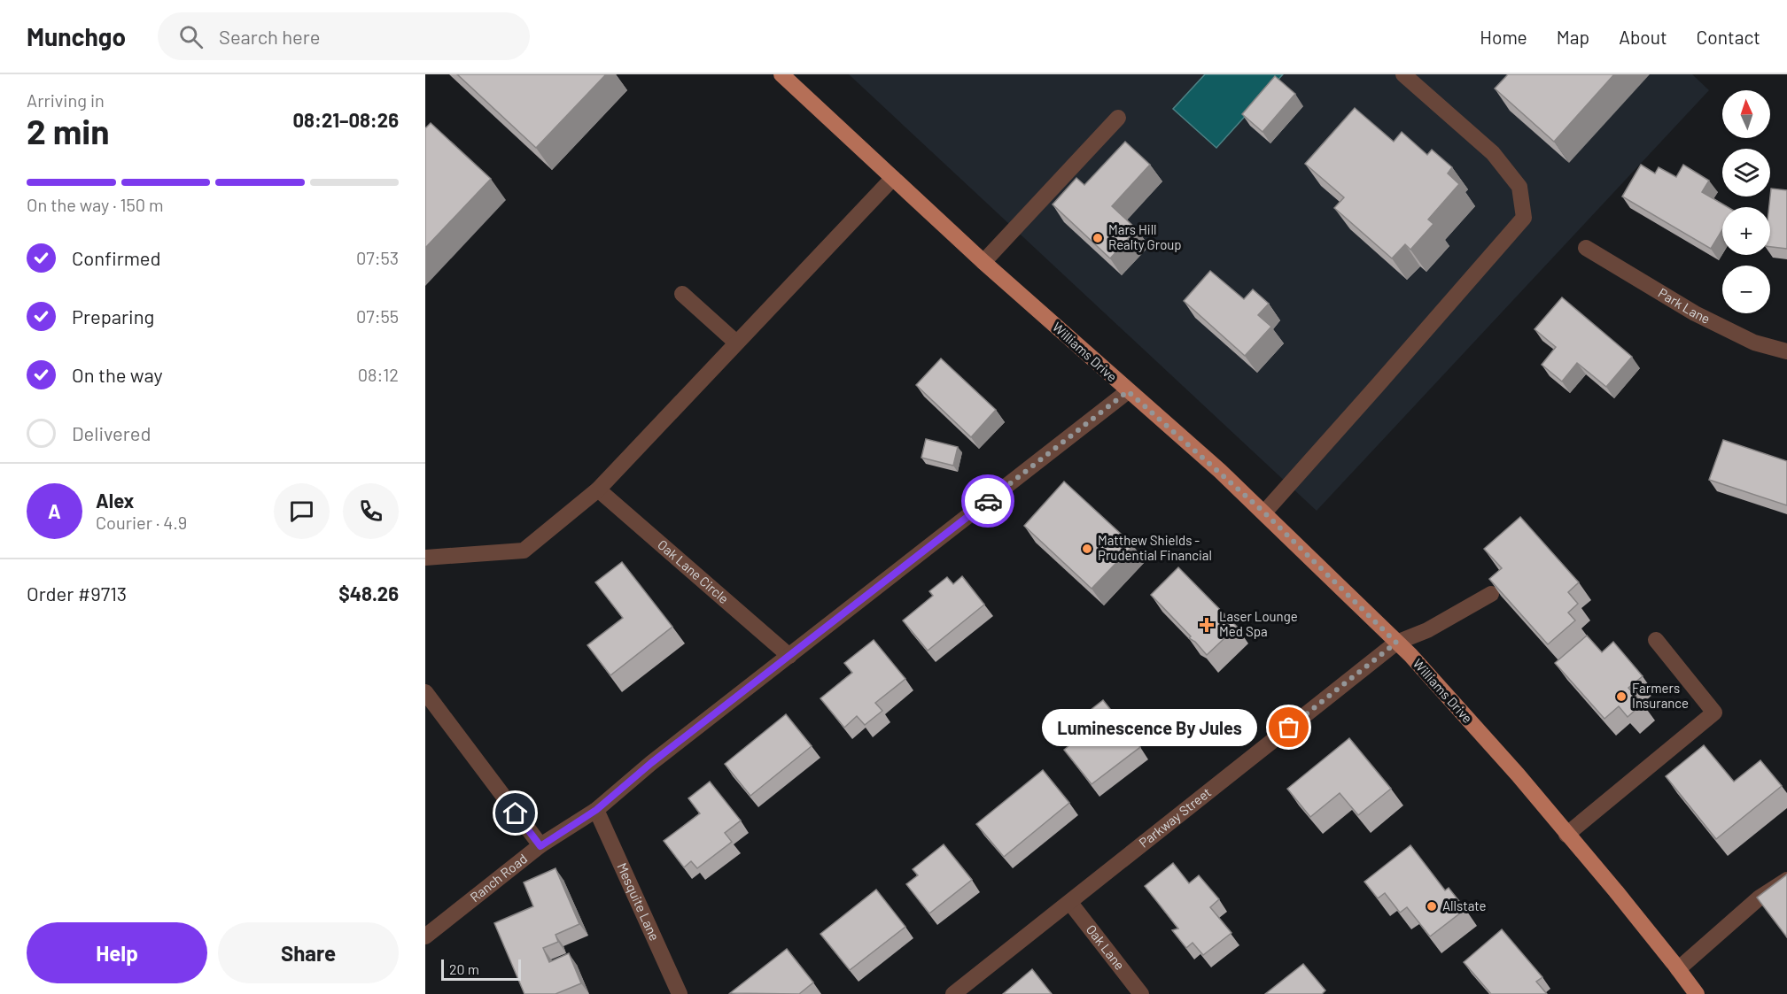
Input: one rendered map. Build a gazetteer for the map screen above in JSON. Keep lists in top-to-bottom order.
{
  "streets": {
    "main road": ["Williams Drive"],
    "street": [
      "Park Lane",
      "Oak Lane Circle",
      "Parkway Street",
      "Ranch Road",
      "Mesquite Lane",
      "Oak Lane"
    ]
  },
  "crossings": [
    ["Williams Drive", "Parkway Street"],
    ["Williams Drive", "Ranch Road"],
    ["Oak Lane Circle", "Ranch Road"],
    ["Parkway Street", "Oak Lane"],
    ["Ranch Road", "Mesquite Lane"]
  ],
  "places": {
    "other": [
      "Mars Hill Realty Group",
      "Matthew Shields - Prudential Financial",
      "Farmers Insurance",
      "Luminescence By Jules",
      "Allstate"
    ],
    "health": ["Laser Lounge Med Spa"]
  },
  "scale_bar": "20 m",
  "north": "top",
  "page": {
    "header": "Munchgo",
    "search": "Search here",
    "nav": [
      "Home",
      "Map",
      "About",
      "Contact"
    ],
    "heading": ["2 min", "Arriving in", "08:21–08:26"],
    "panel": [
      "Alex",
      "Courier · 4.9",
      "Order #9713",
      "$48.26"
    ],
    "map_buttons": ["+", "−"],
    "bar": "On the way · 150 m",
    "list": [
      ["Confirmed", "07:53"],
      ["Preparing", "07:55"],
      ["On the way", "08:12"],
      "Delivered"
    ],
    "round": "A",
    "bubble": "Luminescence By Jules",
    "buttons": ["Help", "Share"],
    "scale": "20 m"
  }
}
